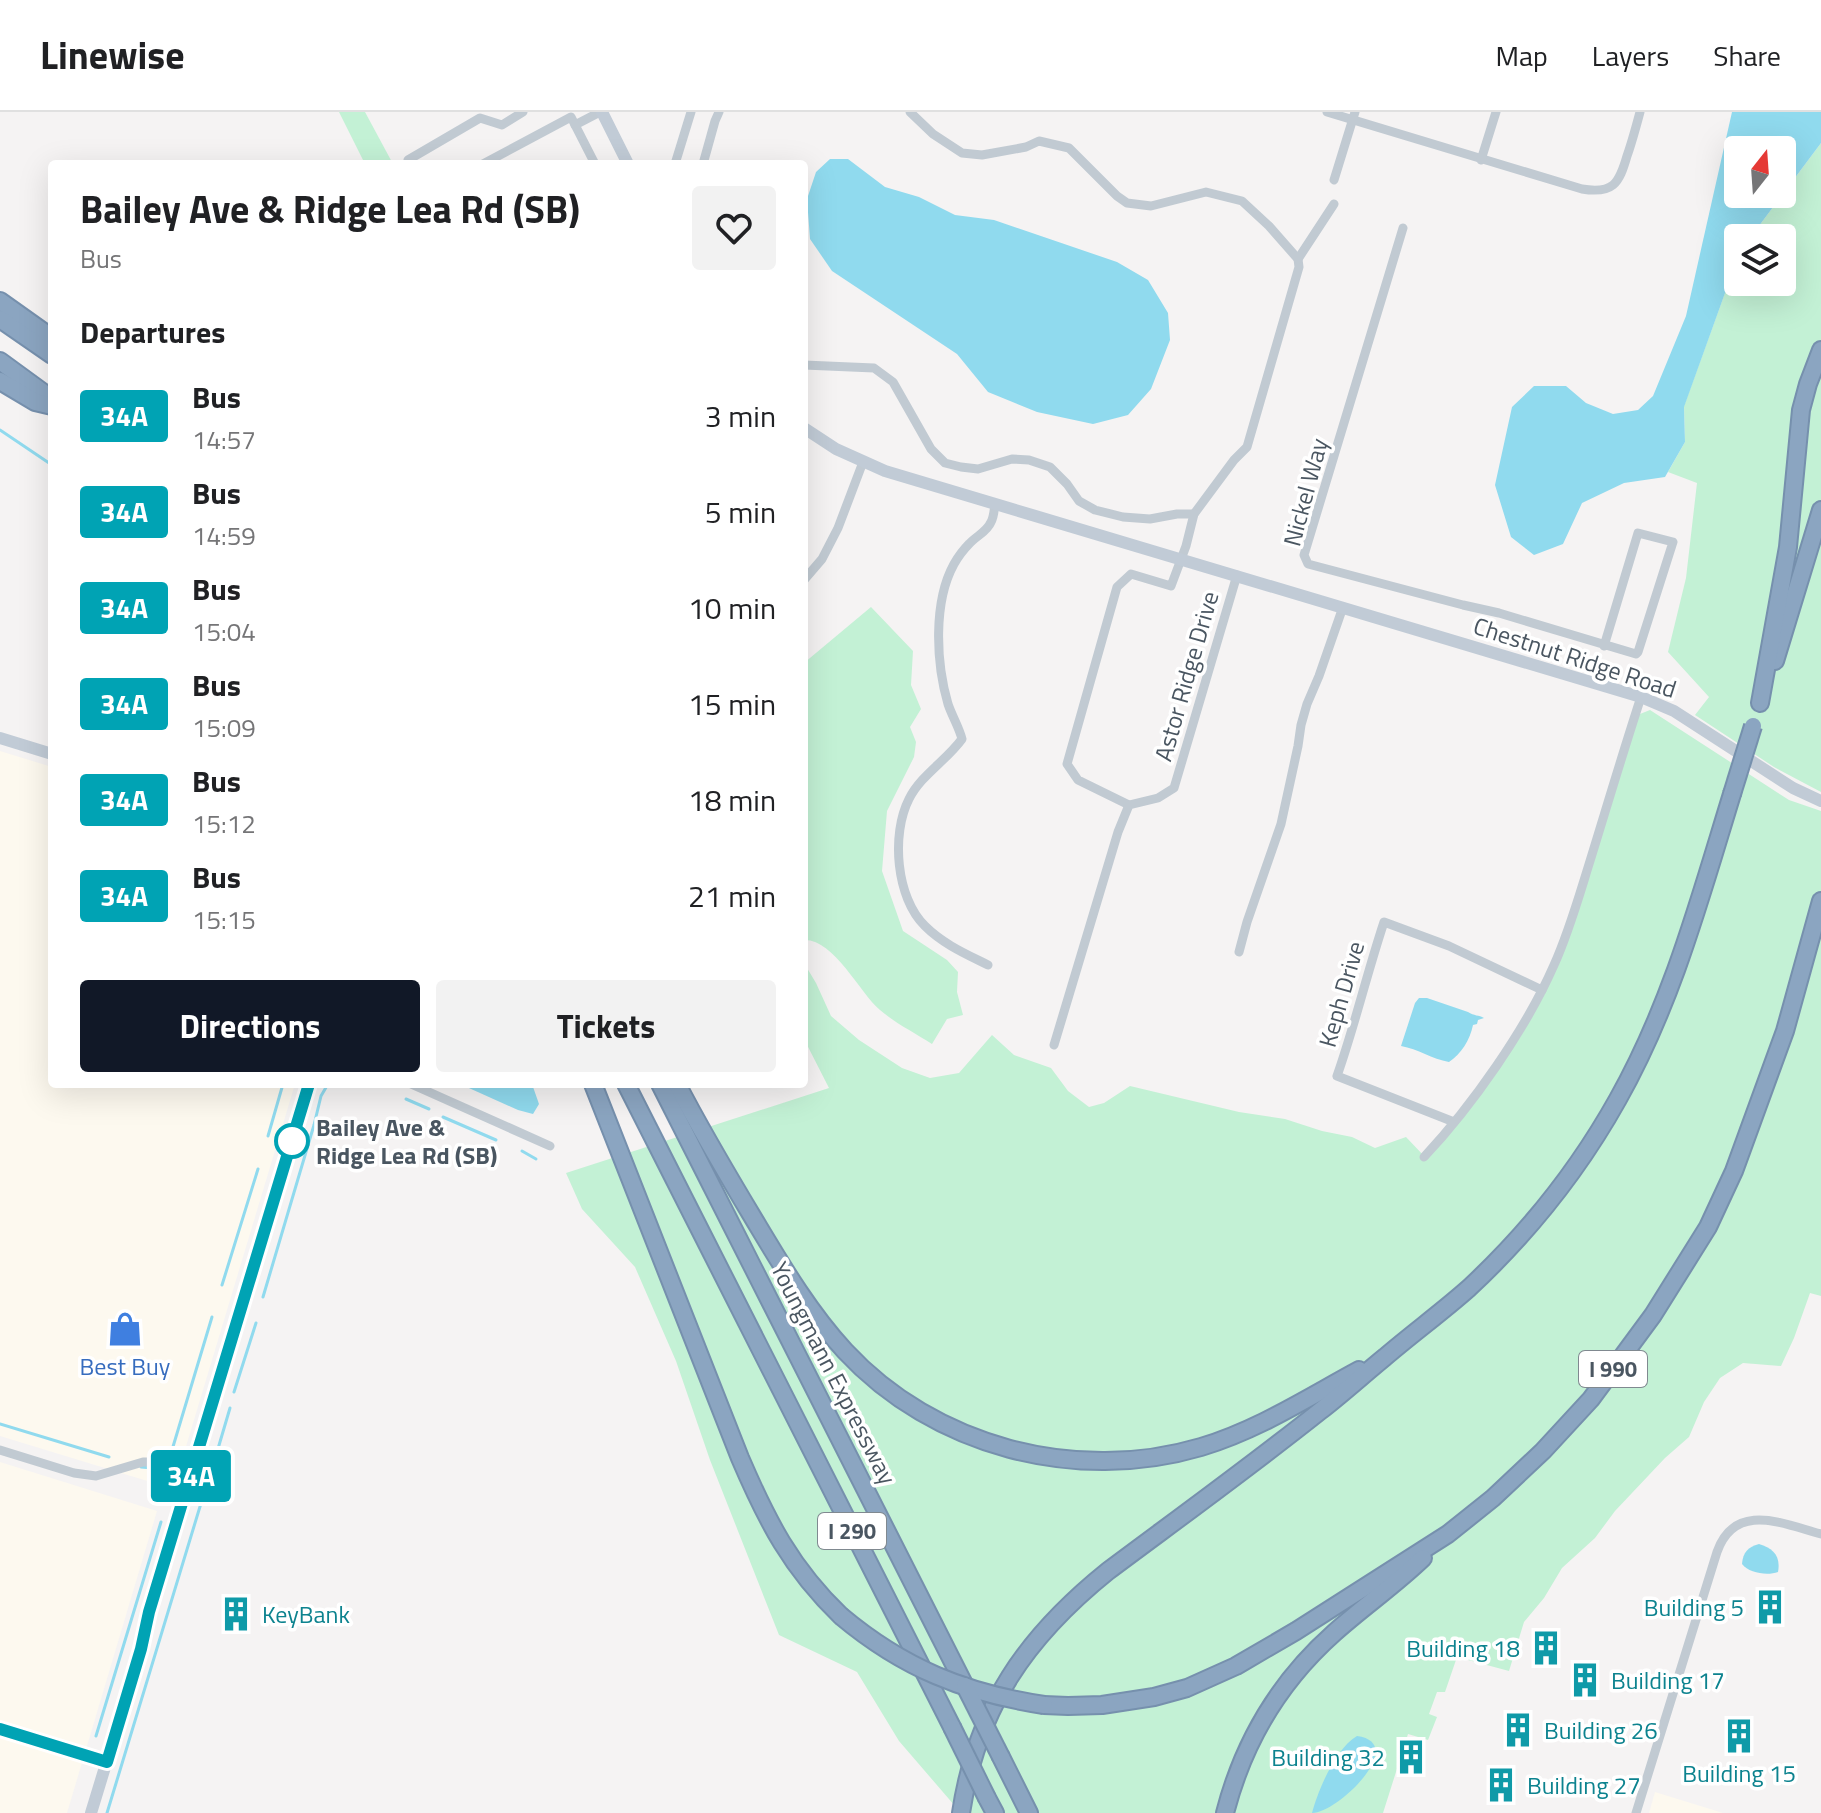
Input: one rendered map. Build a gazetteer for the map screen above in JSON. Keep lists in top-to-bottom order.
{
  "streets": {
    "highway": ["I 990", "Youngmann Expressway", "I 290"],
    "street": [
      "Nickel Way",
      "Chestnut Ridge Road",
      "Astor Ridge Drive",
      "Keph Drive"
    ]
  },
  "crossings": [
    ["Chestnut Ridge Road", "Astor Ridge Drive"]
  ],
  "places": {
    "other": ["Bailey Ave & Ridge Lea Rd (SB)"],
    "shop": ["Best Buy"],
    "building": [
      "Building 5",
      "KeyBank",
      "Building 18",
      "Building 17",
      "Building 26",
      "Building 15",
      "Building 32",
      "Building 27"
    ]
  },
  "lines": ["bus line 34A"],
  "north": "top",
  "page": {
    "header": "Linewise",
    "nav": ["Map", "Layers", "Share"],
    "on_map": "34A",
    "heading": [
      ["Bailey Ave & Ridge Lea Rd (SB)", "Bus"],
      "Departures"
    ],
    "list": [
      {
        "mark": "34A",
        "name": "Bus",
        "note": "14:57",
        "value": "3 min"
      },
      {
        "mark": "34A",
        "name": "Bus",
        "note": "14:59",
        "value": "5 min"
      },
      {
        "mark": "34A",
        "name": "Bus",
        "note": "15:04",
        "value": "10 min"
      },
      {
        "mark": "34A",
        "name": "Bus",
        "note": "15:09",
        "value": "15 min"
      },
      {
        "mark": "34A",
        "name": "Bus",
        "note": "15:12",
        "value": "18 min"
      },
      {
        "mark": "34A",
        "name": "Bus",
        "note": "15:15",
        "value": "21 min"
      }
    ],
    "buttons": ["Directions", "Tickets"]
  }
}
